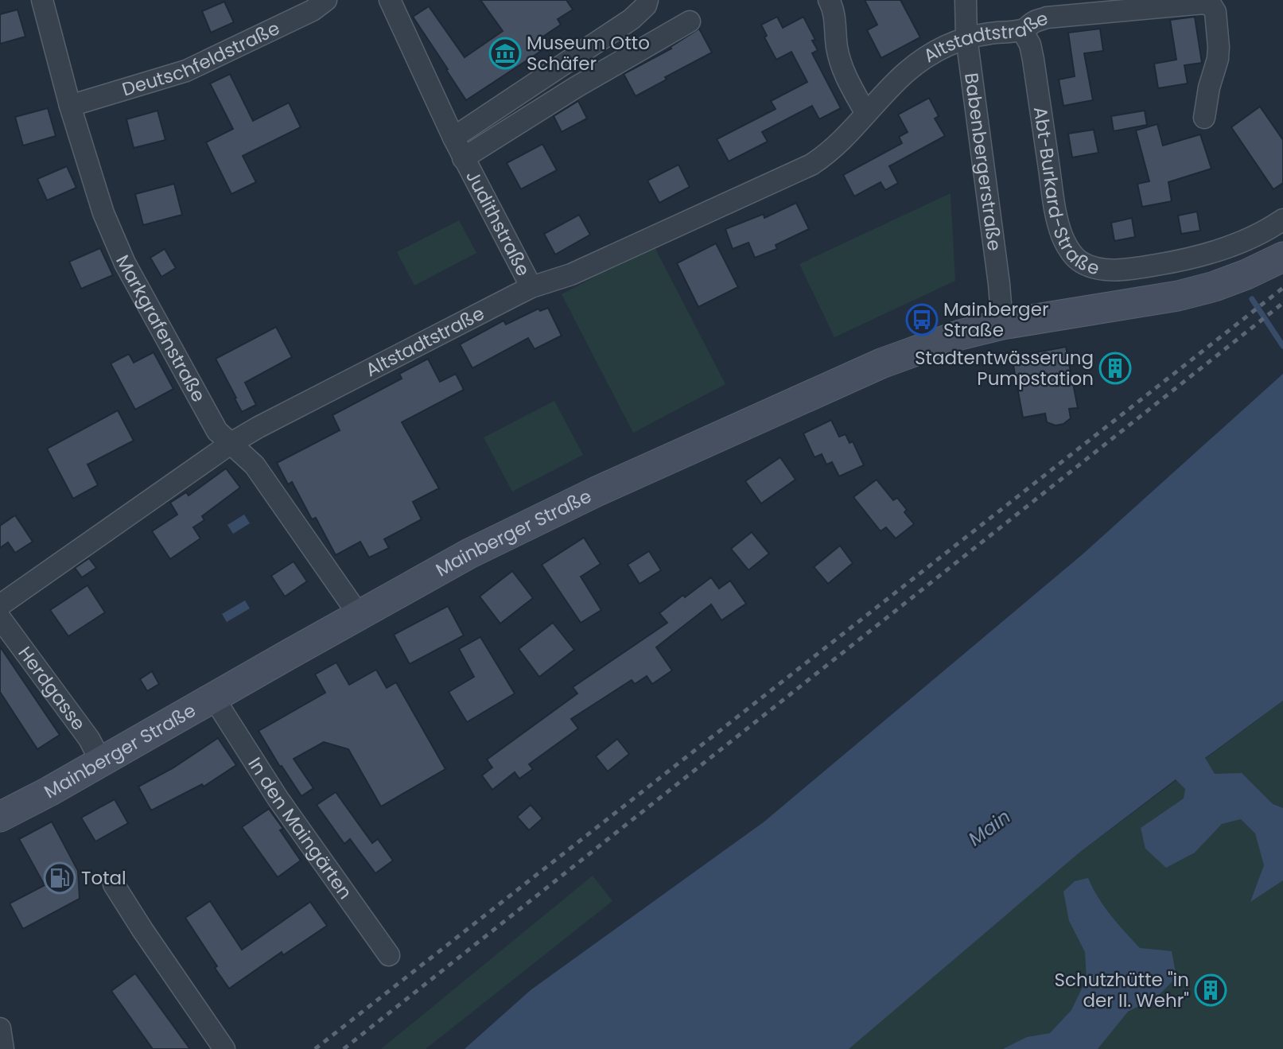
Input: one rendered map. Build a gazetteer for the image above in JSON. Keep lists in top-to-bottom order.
{
  "streets": {
    "main road": ["Mainberger Straße"],
    "street": [
      "Altstadtstraße",
      "Deutschfeldstraße",
      "Babenbergerstraße",
      "Abt-Burkard-Straße",
      "Judithstraße",
      "Markgrafenstraße",
      "Herdgasse",
      "In den Maingärten"
    ]
  },
  "crossings": [
    ["Altstadtstraße", "Babenbergerstraße"],
    ["Altstadtstraße", "Abt-Burkard-Straße"],
    ["Altstadtstraße", "Judithstraße"],
    ["Altstadtstraße", "Markgrafenstraße"],
    ["Deutschfeldstraße", "Markgrafenstraße"],
    ["Babenbergerstraße", "Mainberger Straße"],
    ["Markgrafenstraße", "Mainberger Straße"],
    ["Mainberger Straße", "Herdgasse"],
    ["Mainberger Straße", "In den Maingärten"]
  ],
  "water": ["Main"],
  "places": {
    "museum": ["Museum Otto Schäfer"],
    "bus stop": ["Mainberger Straße"],
    "building": ["Stadtentwässerung Pumpstation", "Schutzhütte \"in der II. Wehr\""],
    "fuel station": ["Total"]
  }
}
